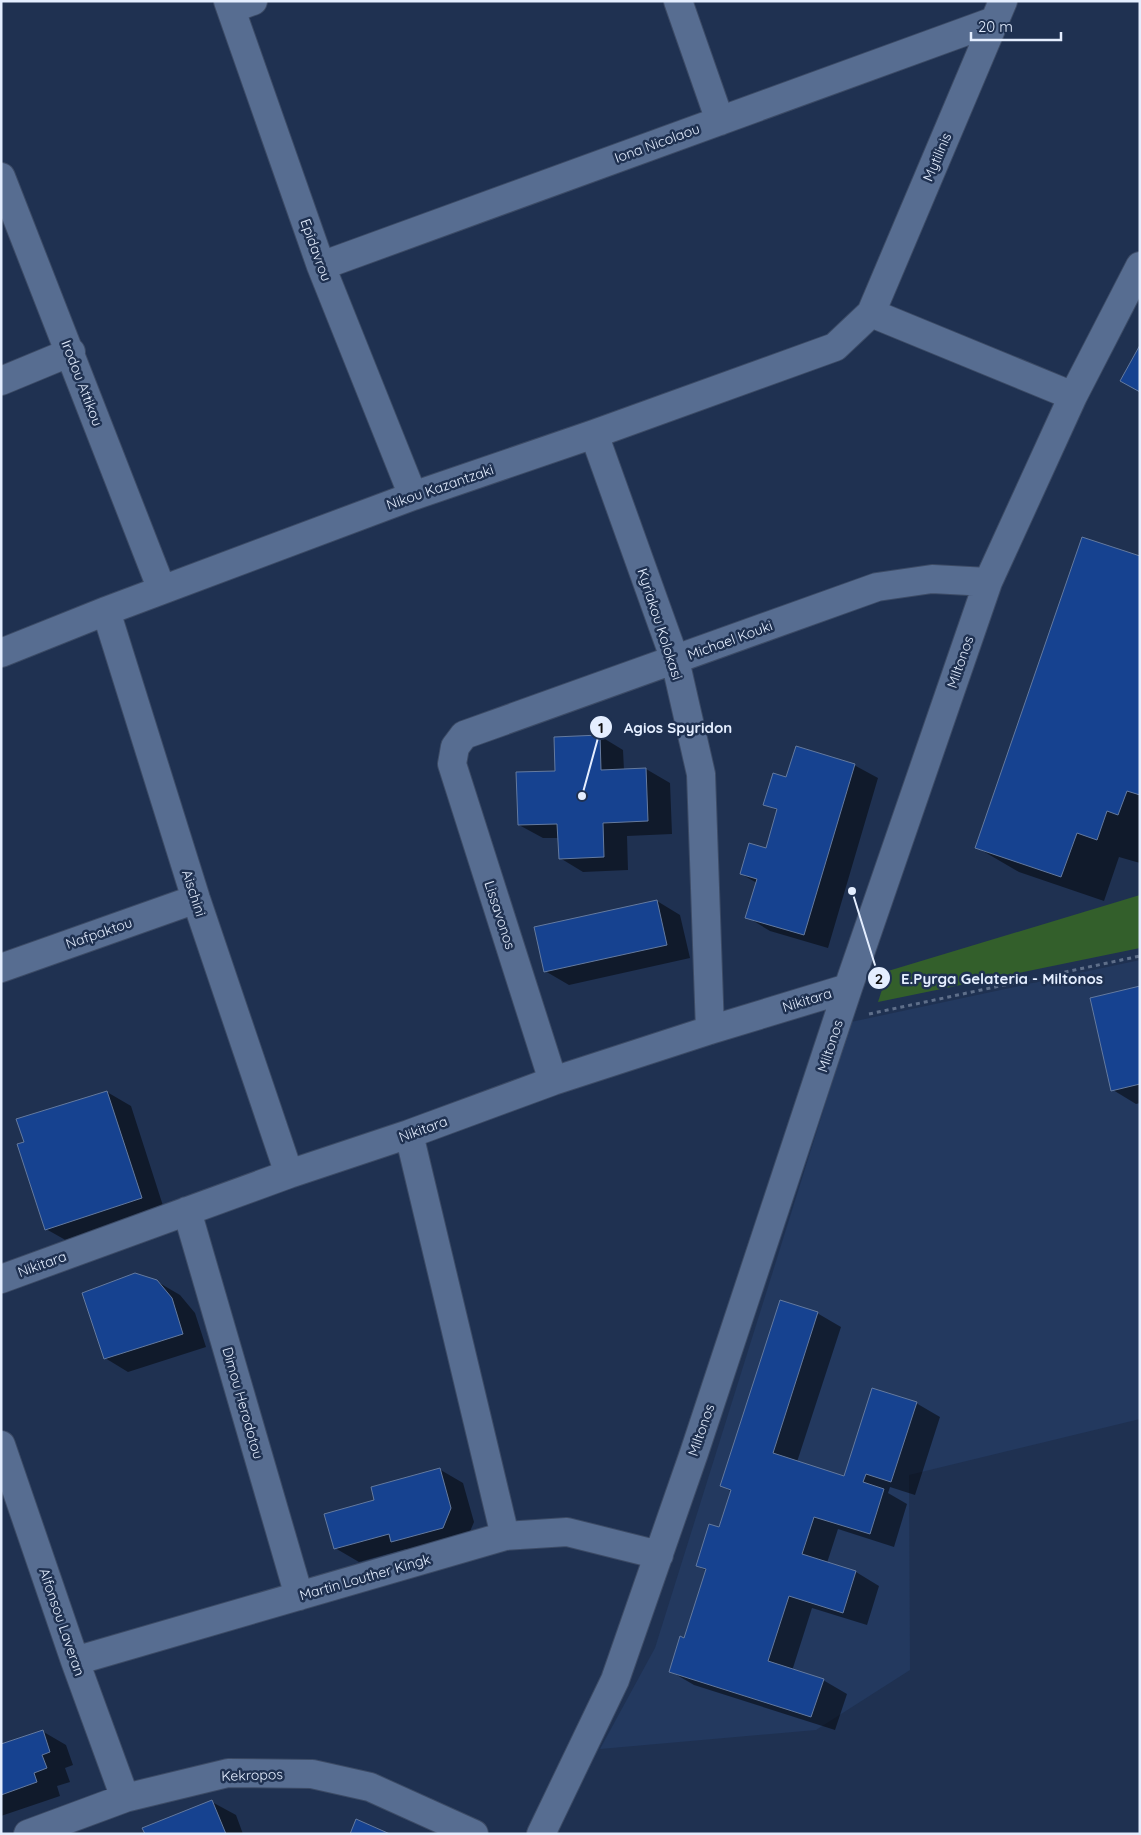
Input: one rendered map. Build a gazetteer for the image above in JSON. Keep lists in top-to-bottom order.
{
  "streets": {
    "street": [
      "Iona Nicolaou",
      "Mytilinis",
      "Epidavrou",
      "Irodou Attikou",
      "Nikou Kazantzaki",
      "Kyriakou Kolokasi",
      "Michael Kouki",
      "Miltonos",
      "Aischini",
      "Lissavonos",
      "Nafpaktou",
      "Nikitara",
      "Dimou Herodotou",
      "Martin Louther Kingk",
      "Alfonsou Laveran",
      "Kekropos"
    ]
  },
  "crossings": [
    ["Iona Nicolaou", "Mytilinis"],
    ["Iona Nicolaou", "Epidavrou"],
    ["Mytilinis", "Nikou Kazantzaki"],
    ["Epidavrou", "Nikou Kazantzaki"],
    ["Irodou Attikou", "Nikou Kazantzaki"],
    ["Nikou Kazantzaki", "Kyriakou Kolokasi"],
    ["Nikou Kazantzaki", "Aischini"],
    ["Kyriakou Kolokasi", "Michael Kouki"],
    ["Kyriakou Kolokasi", "Nikitara"],
    ["Michael Kouki", "Miltonos"],
    ["Michael Kouki", "Lissavonos"],
    ["Miltonos", "Nikitara"],
    ["Miltonos", "Martin Louther Kingk"],
    ["Aischini", "Nafpaktou"],
    ["Aischini", "Nikitara"],
    ["Lissavonos", "Nikitara"],
    ["Nikitara", "Dimou Herodotou"],
    ["Dimou Herodotou", "Martin Louther Kingk"],
    ["Martin Louther Kingk", "Alfonsou Laveran"],
    ["Alfonsou Laveran", "Kekropos"]
  ],
  "places": ["Agios Spyridon", "E.Pyrga Gelateria - Miltonos"],
  "scale_bar": "20 m"
}
